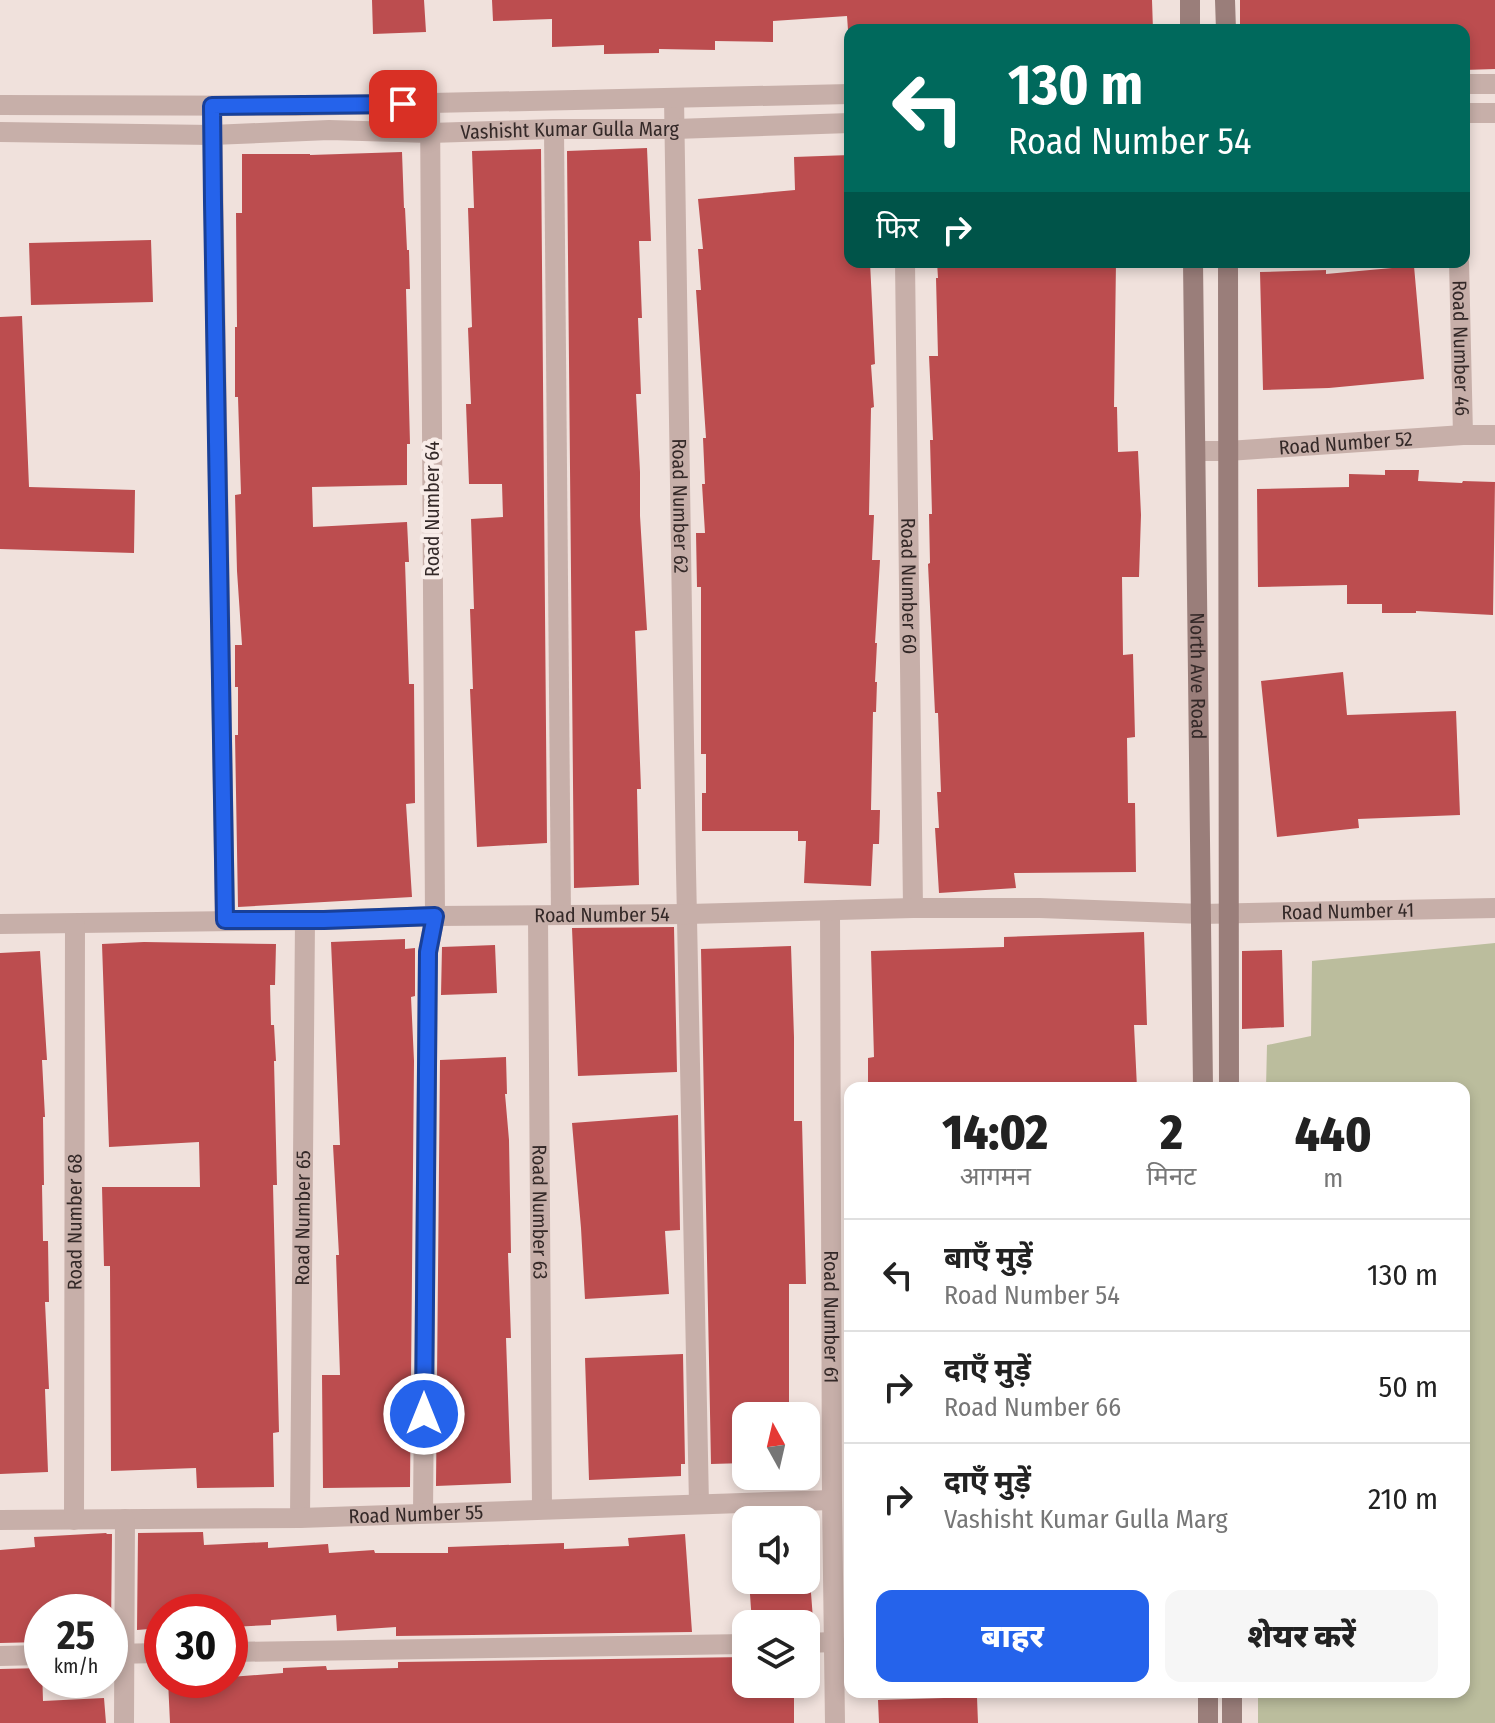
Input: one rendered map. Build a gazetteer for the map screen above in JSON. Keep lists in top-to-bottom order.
{
  "streets": {
    "street": [
      "Vashisht Kumar Gulla Marg",
      "Road Number 46",
      "Road Number 52",
      "Road Number 62",
      "Road Number 64",
      "Road Number 60",
      "North Ave Road",
      "Road Number 41",
      "Road Number 54",
      "Road Number 63",
      "Road Number 65",
      "Road Number 68",
      "Road Number 61",
      "Road Number 55"
    ]
  },
  "crossings": [
    ["Vashisht Kumar Gulla Marg", "Road Number 62"],
    ["Vashisht Kumar Gulla Marg", "Road Number 64"],
    ["Road Number 46", "Road Number 52"],
    ["Road Number 52", "North Ave Road"],
    ["Road Number 62", "Road Number 54"],
    ["Road Number 62", "Road Number 55"],
    ["Road Number 64", "Road Number 54"],
    ["Road Number 64", "Road Number 55"],
    ["Road Number 60", "Road Number 54"],
    ["North Ave Road", "Road Number 41"],
    ["North Ave Road", "Road Number 54"],
    ["Road Number 41", "Road Number 54"],
    ["Road Number 54", "Road Number 63"],
    ["Road Number 54", "Road Number 65"],
    ["Road Number 54", "Road Number 68"],
    ["Road Number 54", "Road Number 61"],
    ["Road Number 63", "Road Number 55"],
    ["Road Number 65", "Road Number 55"],
    ["Road Number 68", "Road Number 55"],
    ["Road Number 61", "Road Number 55"]
  ],
  "north": "top",
  "page": {
    "turn": ["130 m", "Road Number 54"],
    "then": "फिर",
    "eta": [
      "14:02",
      "आगमन",
      "2",
      "मिनट",
      "440",
      "m"
    ],
    "list": [
      {
        "name": "बाएँ मुड़ें",
        "note": "Road Number 54",
        "value": "130 m"
      },
      {
        "name": "दाएँ मुड़ें",
        "note": "Road Number 66",
        "value": "50 m"
      },
      {
        "name": "दाएँ मुड़ें",
        "note": "Vashisht Kumar Gulla Marg",
        "value": "210 m"
      }
    ],
    "buttons": ["बाहर", "शेयर करें"],
    "speed": "25 km/h",
    "limit": "30"
  }
}
